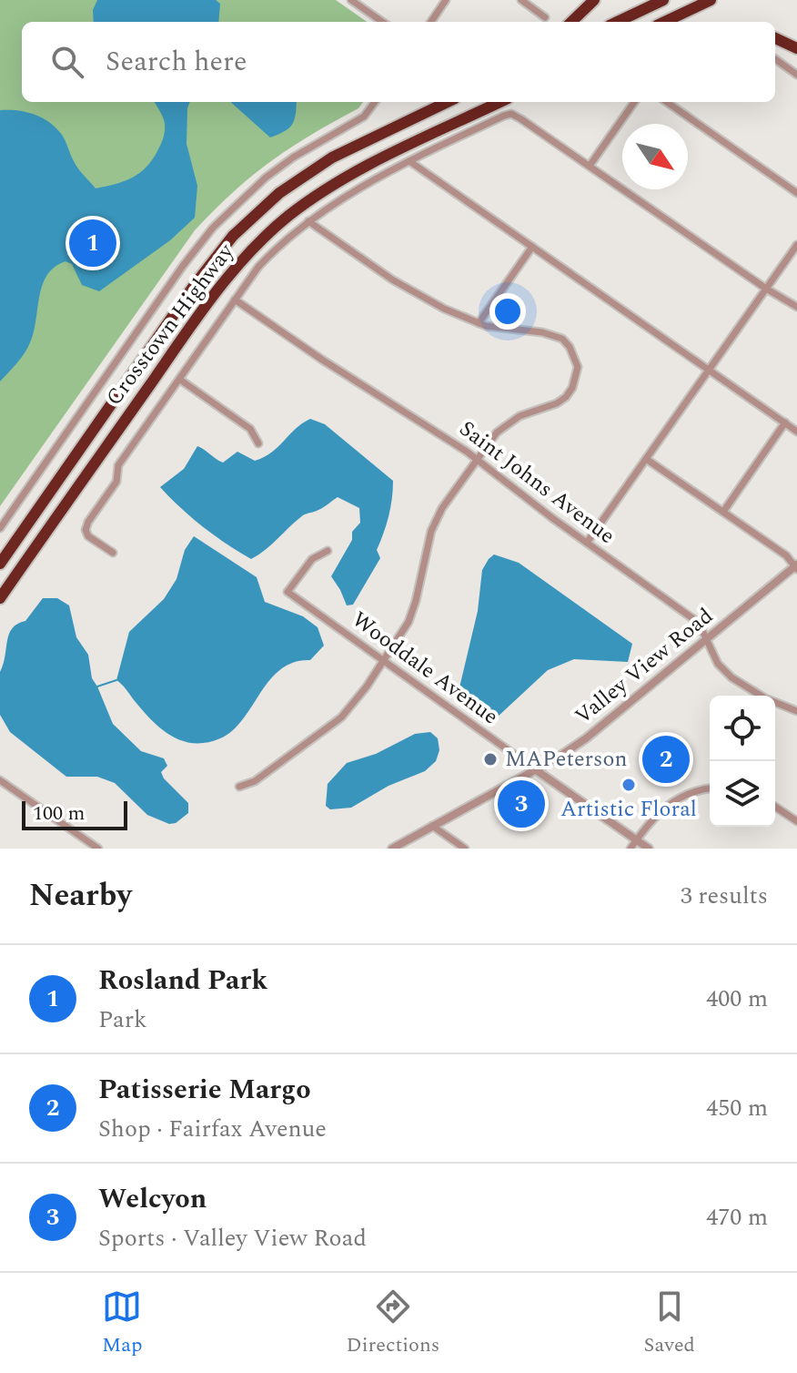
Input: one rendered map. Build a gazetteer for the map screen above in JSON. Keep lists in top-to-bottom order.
{
  "streets": {
    "highway": ["Crosstown Highway"],
    "street": ["Saint Johns Avenue", "Valley View Road", "Wooddale Avenue"]
  },
  "crossings": [
    ["Saint Johns Avenue", "Valley View Road"],
    ["Valley View Road", "Wooddale Avenue"]
  ],
  "places": ["MAPeterson", "Artistic Floral"],
  "scale_bar": "100 m",
  "north": "bottom right",
  "page": {
    "search": "Search here",
    "pins": ["1", "2", "3"],
    "scale": "100 m",
    "heading": ["Nearby", "3 results"],
    "list": [
      {
        "mark": "1",
        "name": "Rosland Park",
        "note": "Park",
        "value": "400 m"
      },
      {
        "mark": "2",
        "name": "Patisserie Margo",
        "note": "Shop · Fairfax Avenue",
        "value": "450 m"
      },
      {
        "mark": "3",
        "name": "Welcyon",
        "note": "Sports · Valley View Road",
        "value": "470 m"
      }
    ],
    "nav": ["Map", "Directions", "Saved"]
  }
}
